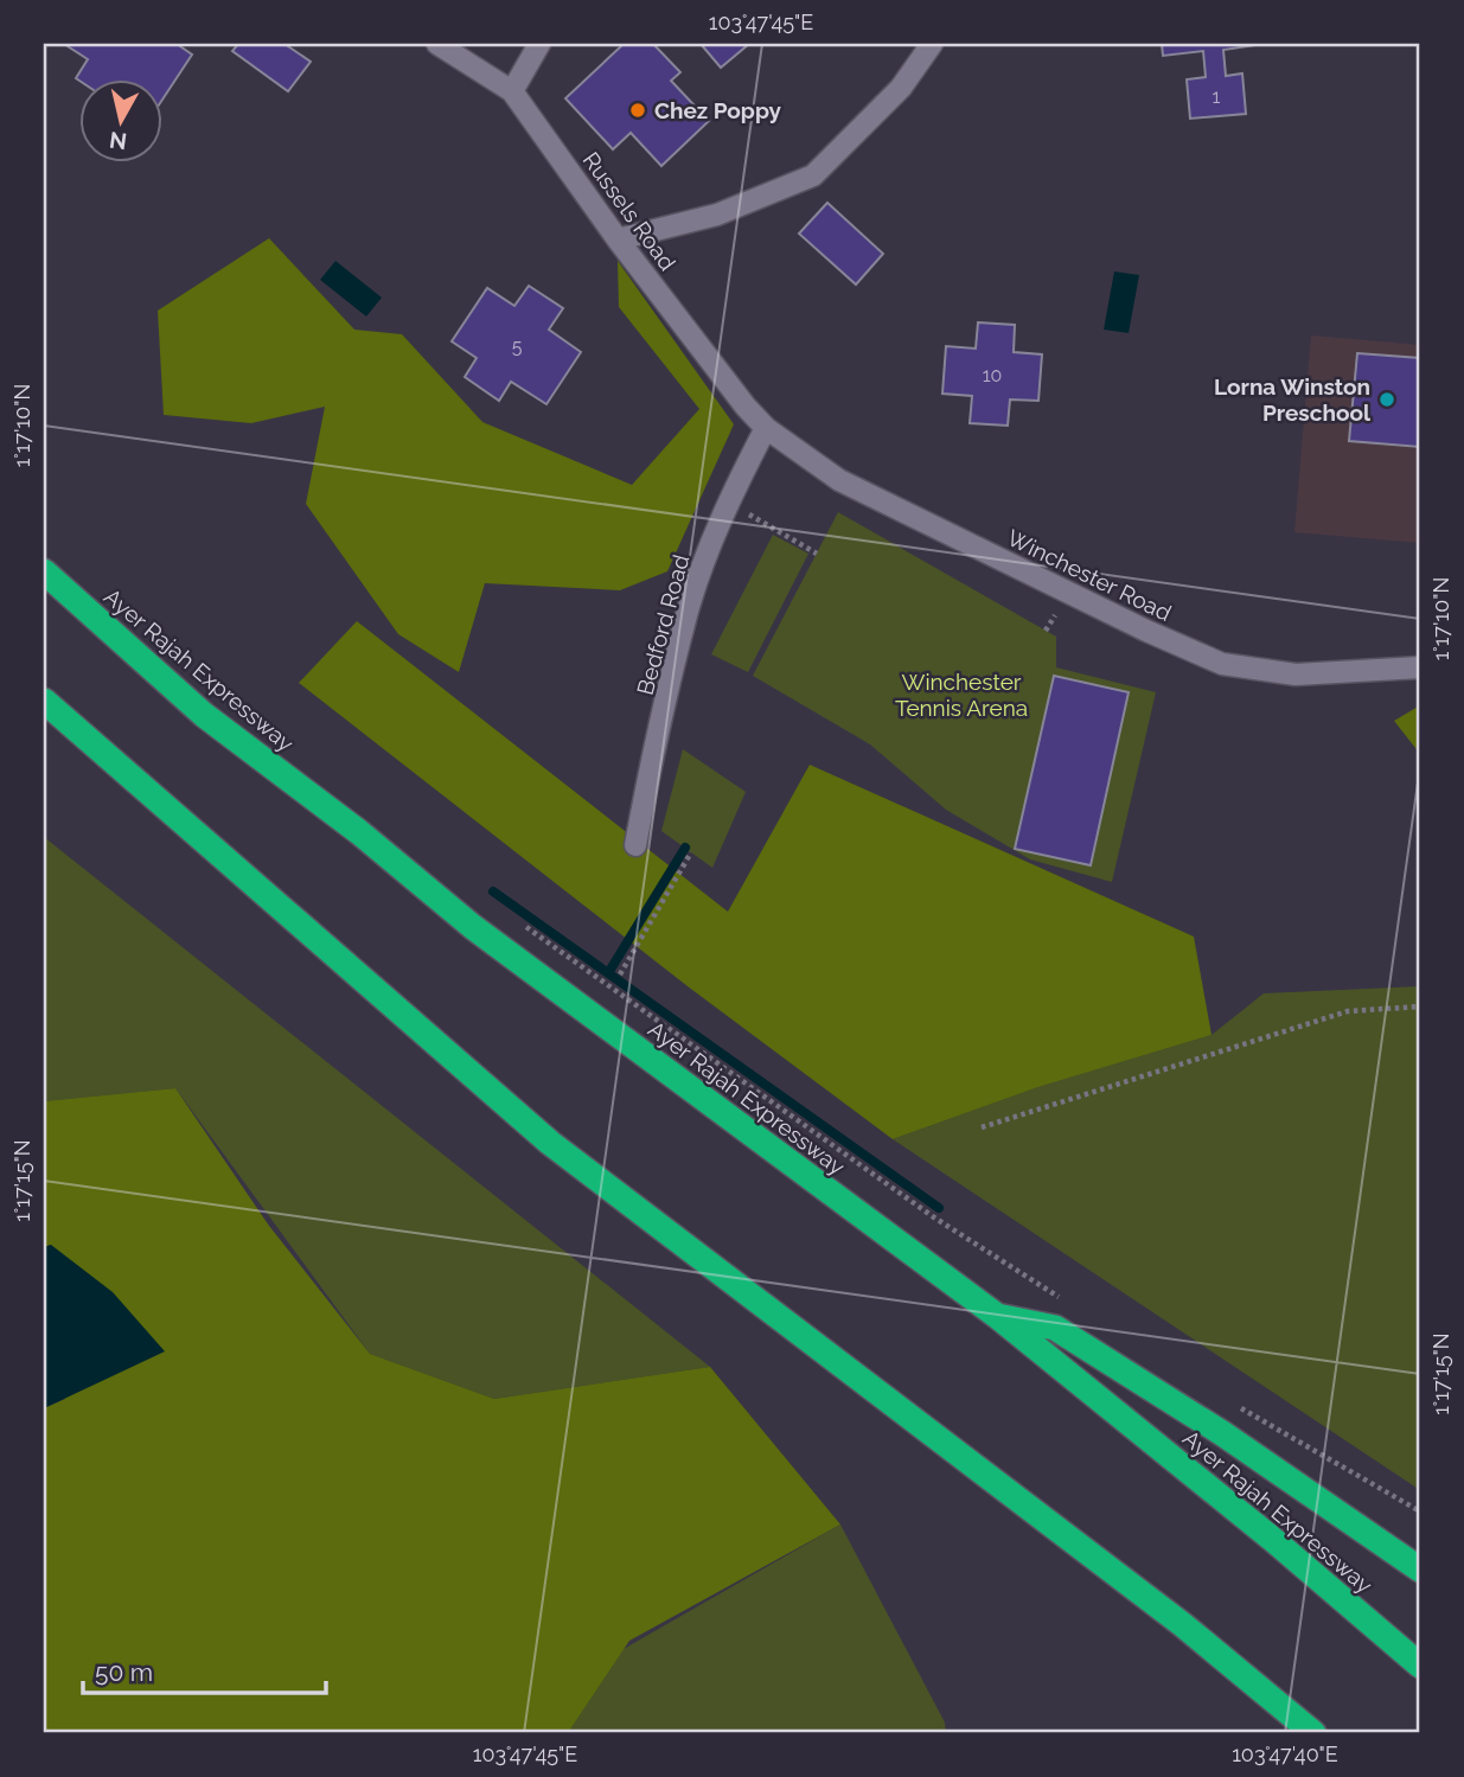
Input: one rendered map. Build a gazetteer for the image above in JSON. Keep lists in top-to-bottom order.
{
  "streets": {
    "highway": ["Ayer Rajah Expressway"],
    "street": ["Russels Road", "Winchester Road", "Bedford Road"]
  },
  "crossings": [
    ["Russels Road", "Winchester Road"],
    ["Russels Road", "Bedford Road"],
    ["Winchester Road", "Bedford Road"]
  ],
  "parks": ["Winchester Tennis Arena"],
  "places": ["Chez Poppy", "Lorna Winston Preschool"],
  "house_numbers": ["1", "5", "10"],
  "scale_bar": "50 m",
  "north": "bottom",
  "coordinates": [
    "103°47'45\"E",
    "1°17'10\"N",
    "1°17'15\"N",
    "103°47'40\"E"
  ]
}
